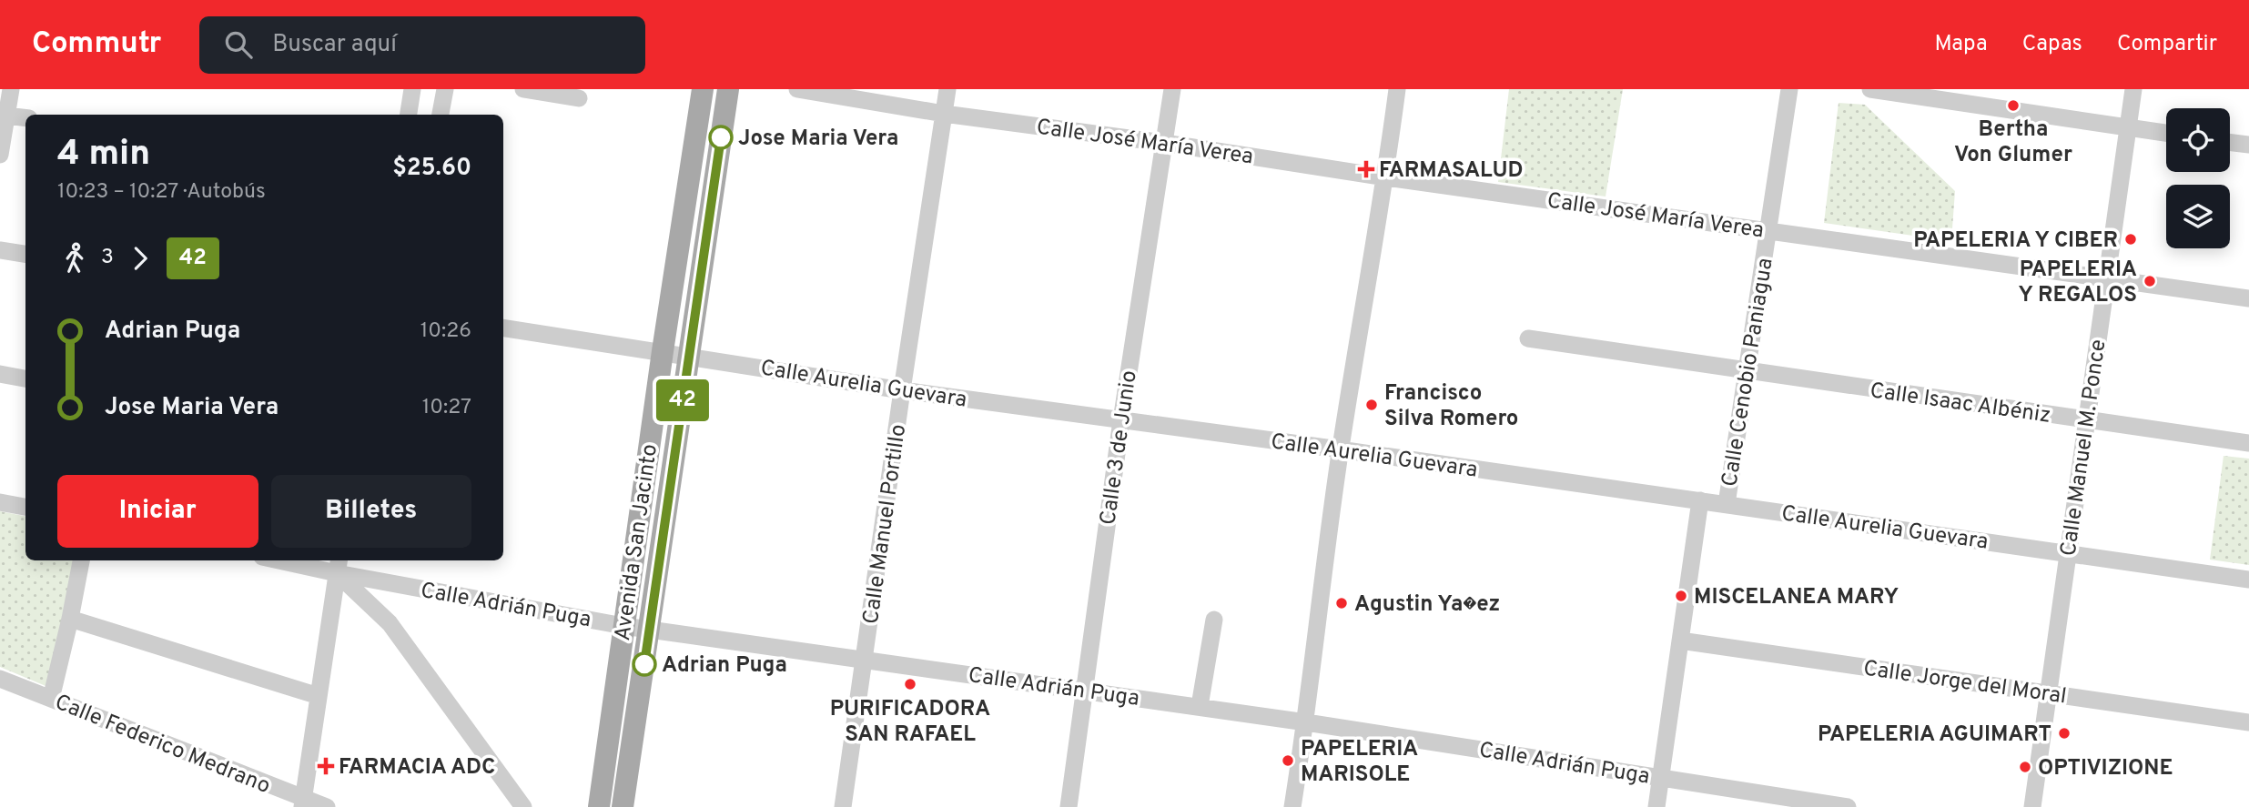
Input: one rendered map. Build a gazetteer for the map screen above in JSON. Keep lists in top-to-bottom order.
{
  "streets": {
    "main road": ["Avenida San Jacinto"],
    "street": [
      "Calle José María Verea",
      "Calle Cenobio Paniagua",
      "Calle Aurelia Guevara",
      "Calle Isaac Albéniz",
      "Calle 3 de Junio",
      "Calle Manuel M. Ponce",
      "Calle Manuel Portillo",
      "Calle Adrián Puga",
      "Calle Jorge del Moral",
      "Calle Federico Medrano"
    ]
  },
  "crossings": [
    ["Calle José María Verea", "Calle Cenobio Paniagua"],
    ["Calle José María Verea", "Calle 3 de Junio"],
    ["Calle José María Verea", "Calle Manuel M. Ponce"],
    ["Calle José María Verea", "Calle Manuel Portillo"],
    ["Calle Cenobio Paniagua", "Calle Aurelia Guevara"],
    ["Calle Cenobio Paniagua", "Calle Isaac Albéniz"],
    ["Calle Cenobio Paniagua", "Calle Adrián Puga"],
    ["Calle Cenobio Paniagua", "Calle Jorge del Moral"],
    ["Calle Aurelia Guevara", "Calle 3 de Junio"],
    ["Calle Aurelia Guevara", "Calle Manuel M. Ponce"],
    ["Calle Aurelia Guevara", "Calle Manuel Portillo"],
    ["Calle Aurelia Guevara", "Avenida San Jacinto"],
    ["Calle Isaac Albéniz", "Calle Manuel M. Ponce"],
    ["Calle 3 de Junio", "Calle Adrián Puga"],
    ["Calle Manuel M. Ponce", "Calle Jorge del Moral"],
    ["Calle Manuel Portillo", "Calle Adrián Puga"],
    ["Avenida San Jacinto", "Calle Adrián Puga"]
  ],
  "places": {
    "other": [
      "Bertha Von Glumer",
      "Jose Maria Vera",
      "PAPELERIA Y CIBER",
      "PAPELERIA Y REGALOS",
      "Francisco Silva Romero",
      "MISCELANEA MARY",
      "Agustin Ya�ez",
      "Adrian Puga",
      "PURIFICADORA SAN RAFAEL",
      "PAPELERIA AGUIMART",
      "PAPELERIA MARISOLE",
      "OPTIVIZIONE"
    ],
    "health": ["FARMASALUD", "FARMACIA ADC"]
  },
  "lines": ["bus line 42"],
  "page": {
    "header": "Commutr",
    "search": "Buscar aquí",
    "nav": ["Mapa", "Capas", "Compartir"],
    "on_map": "42",
    "heading": ["4 min", "10:23 – 10:27 · Autobús", "$25.60"],
    "legs": ["3", "42"],
    "list": [
      {
        "name": "Adrian Puga",
        "value": "10:26"
      },
      {
        "name": "Jose Maria Vera",
        "value": "10:27"
      }
    ],
    "buttons": ["Iniciar", "Billetes"]
  }
}
